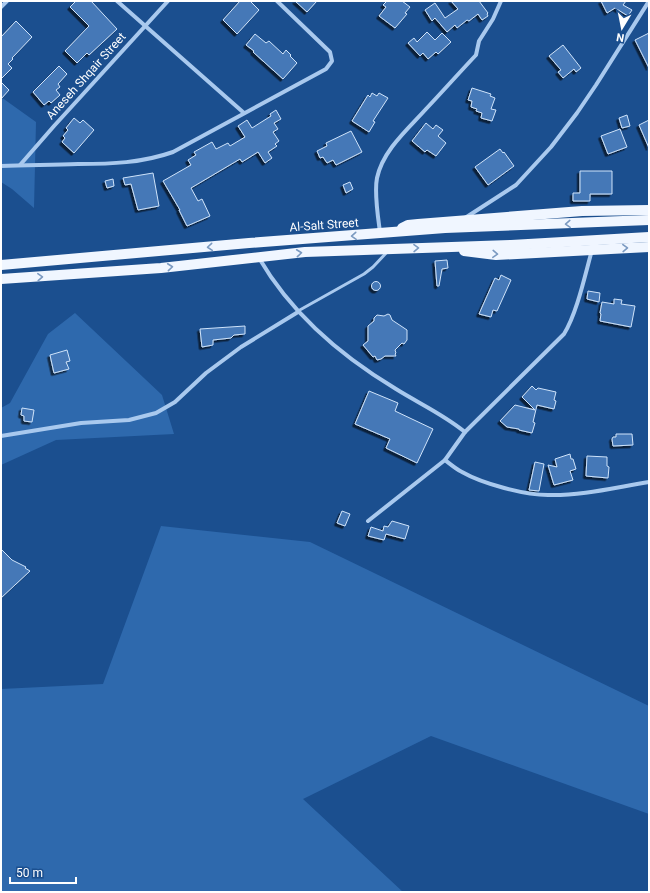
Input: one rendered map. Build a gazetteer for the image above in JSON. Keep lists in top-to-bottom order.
{
  "streets": {
    "main road": ["Al-Salt Street"],
    "street": ["Aneseh Shqair Street"]
  },
  "scale_bar": "50 m",
  "north": "bottom"
}
